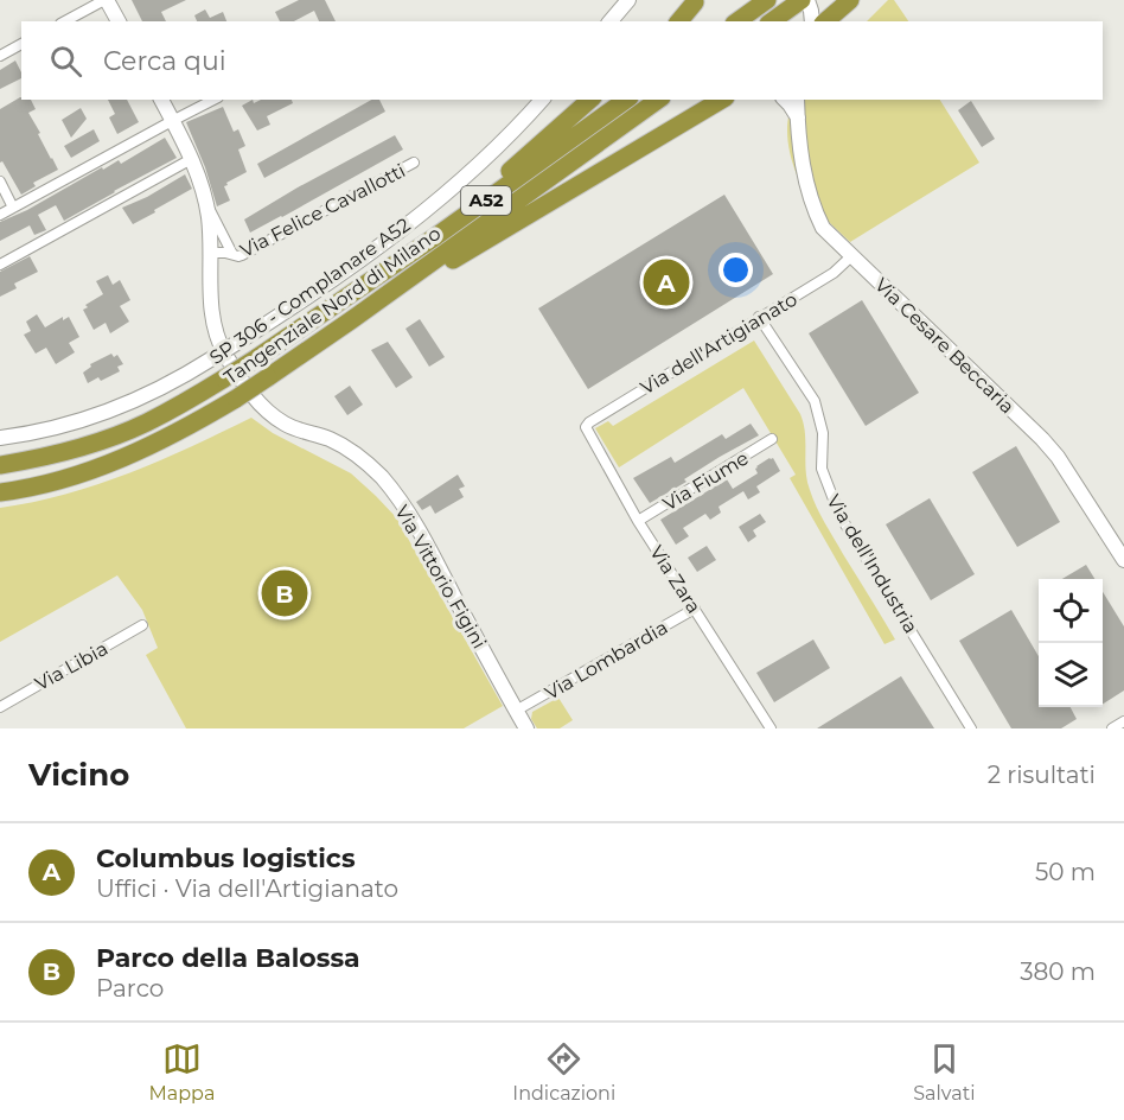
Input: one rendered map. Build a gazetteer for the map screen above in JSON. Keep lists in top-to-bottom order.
{
  "streets": {
    "highway": ["A52", "Tangenziale Nord di Milano"],
    "street": [
      "Via Felice Cavallotti",
      "SP 306 - Complanare A52",
      "Via dell'Artigianato",
      "Via Cesare Beccaria",
      "Via Fiume",
      "Via dell'Industria",
      "Via Vittorio Figini",
      "Via Zara",
      "Via Lombardia",
      "Via Libia"
    ]
  },
  "crossings": [
    ["Via Felice Cavallotti", "Via Vittorio Figini"],
    ["Via dell'Artigianato", "Via Cesare Beccaria"],
    ["Via dell'Artigianato", "Via dell'Industria"],
    ["Via dell'Artigianato", "Via Zara"],
    ["Via Fiume", "Via Zara"],
    ["Via Vittorio Figini", "Via Lombardia"],
    ["Via Zara", "Via Lombardia"]
  ],
  "page": {
    "search": "Cerca qui",
    "pins": ["A", "B"],
    "heading": ["Vicino", "2 risultati"],
    "list": [
      {
        "mark": "A",
        "name": "Columbus logistics",
        "note": "Uffici · Via dell'Artigianato",
        "value": "50 m"
      },
      {
        "mark": "B",
        "name": "Parco della Balossa",
        "note": "Parco",
        "value": "380 m"
      }
    ],
    "nav": ["Mappa", "Indicazioni", "Salvati"]
  }
}
